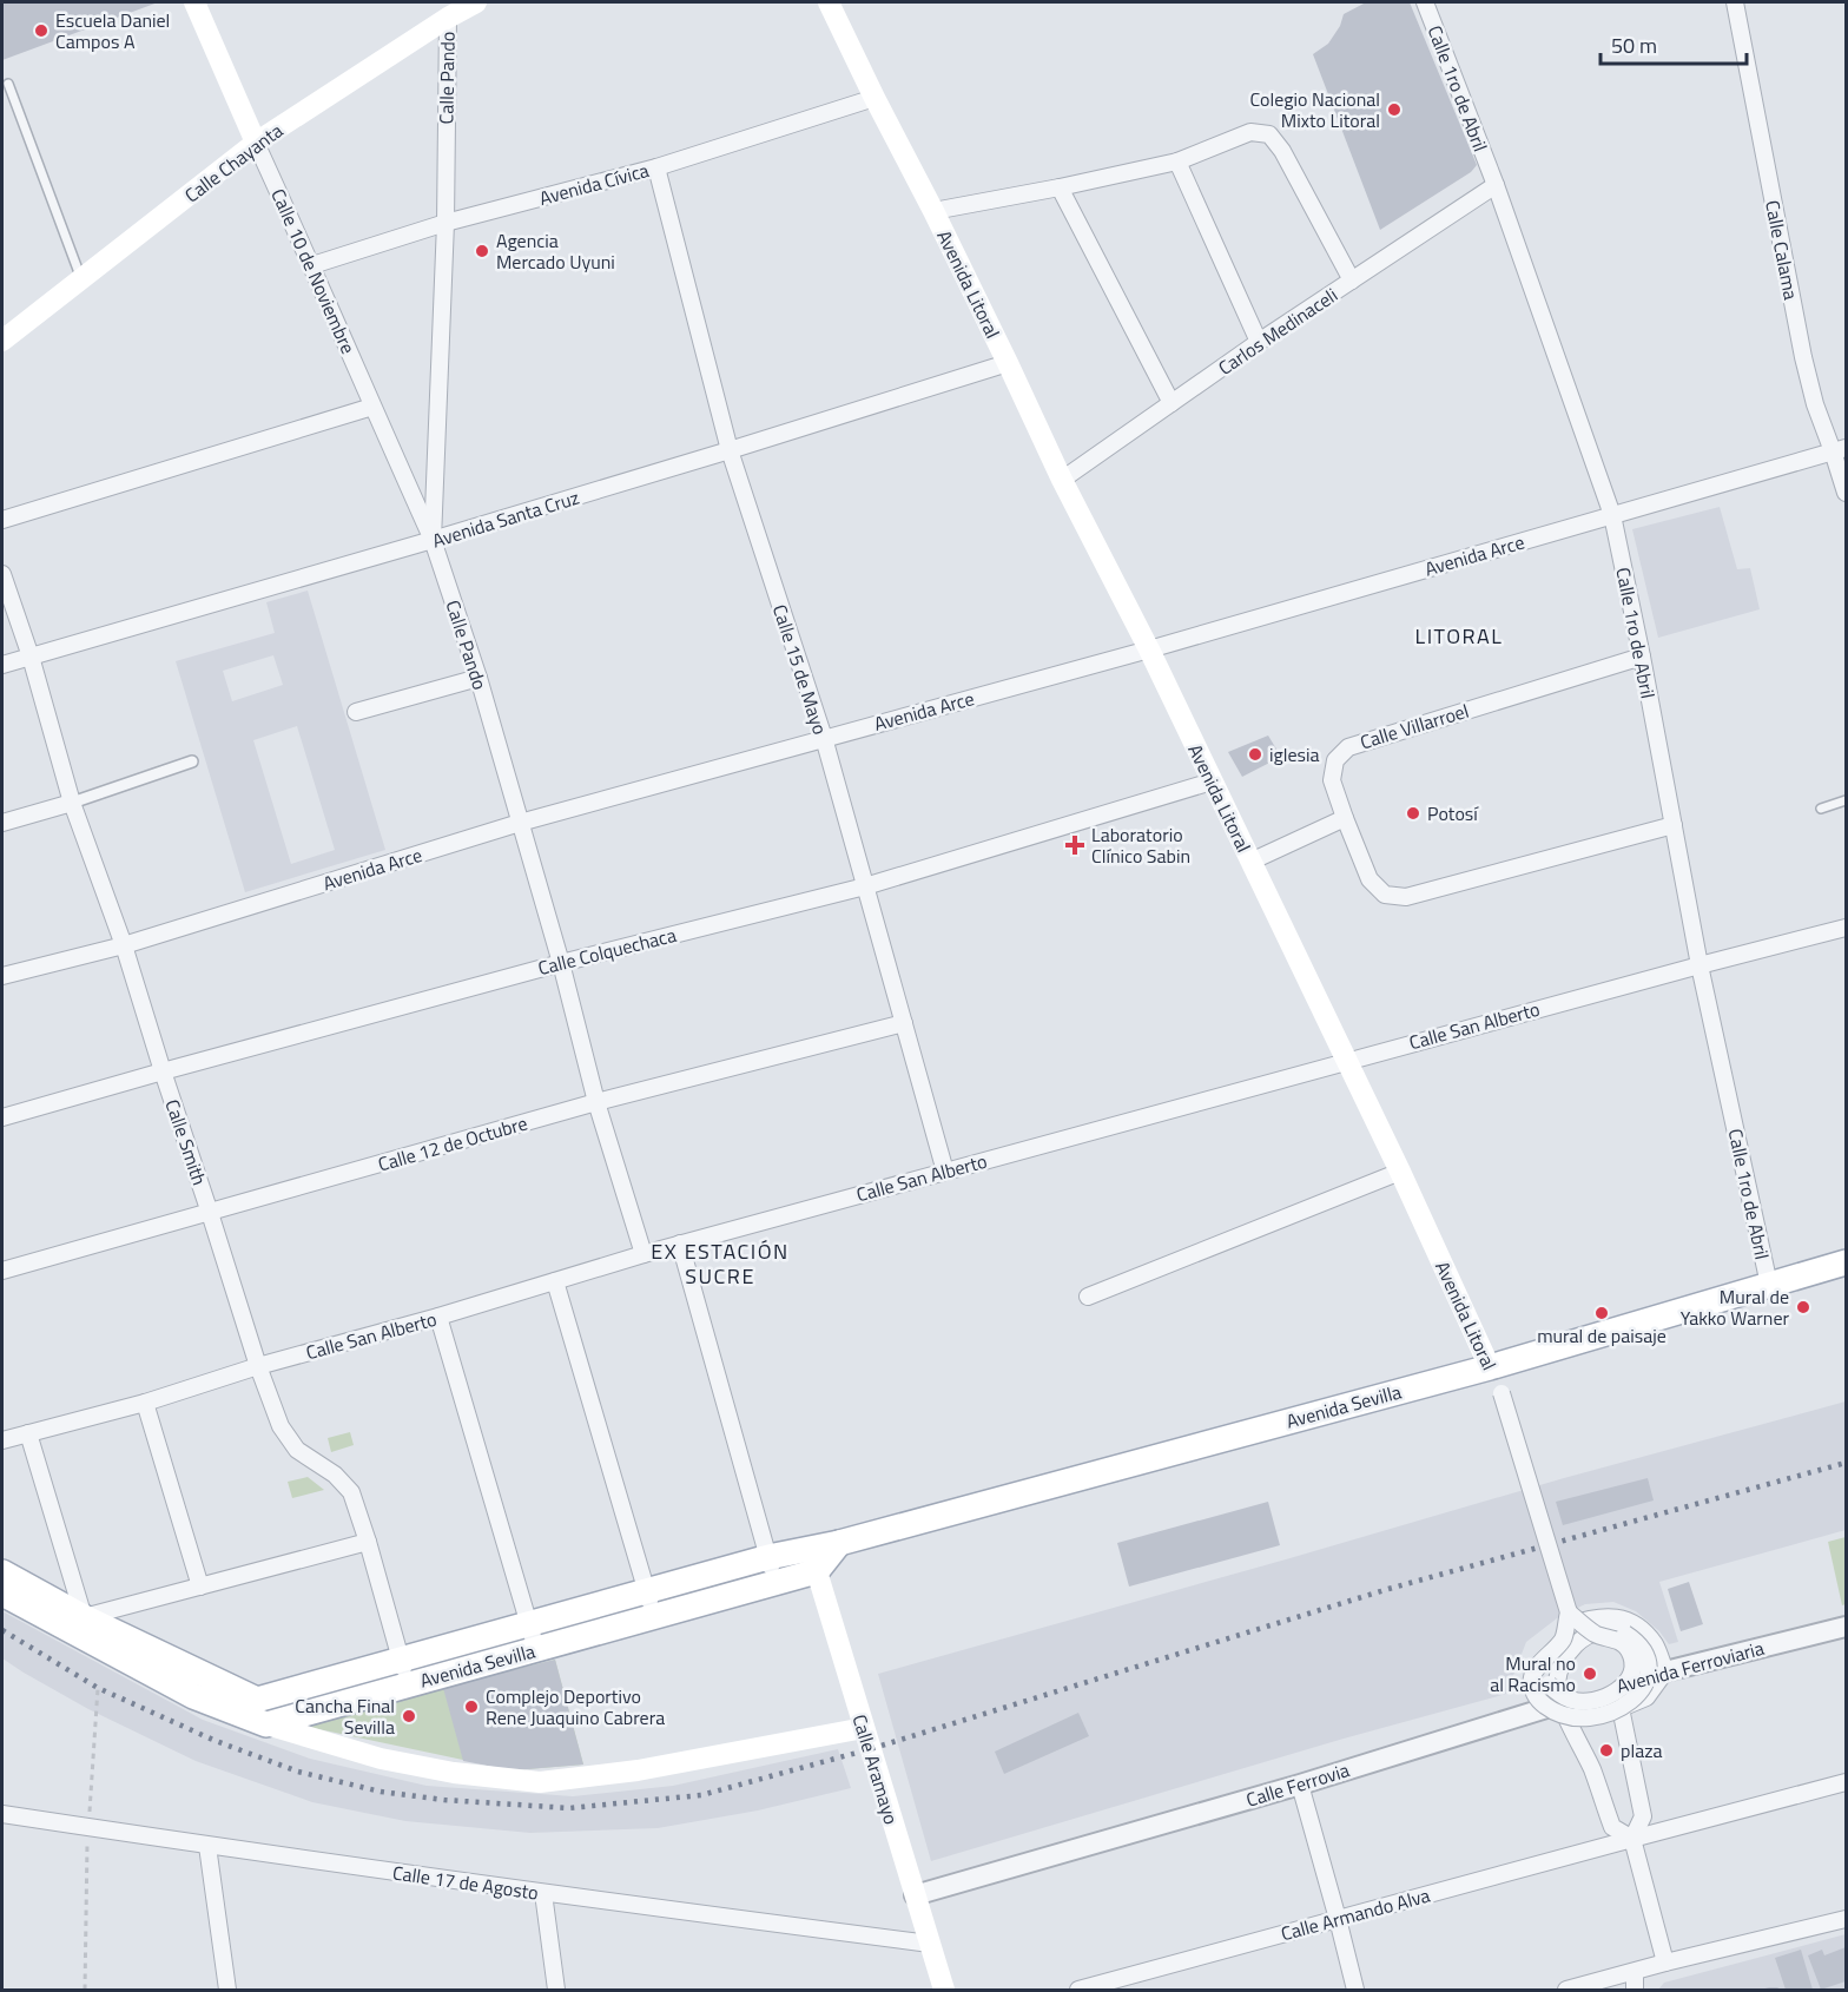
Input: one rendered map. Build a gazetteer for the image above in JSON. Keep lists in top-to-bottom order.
{
  "streets": {
    "main road": [
      "Calle Chayanta",
      "Calle 10 de Noviembre",
      "Avenida Litoral",
      "Avenida Sevilla",
      "Calle Aramayo"
    ],
    "street": [
      "Calle Pando",
      "Calle 1ro de Abril",
      "Avenida Cívica",
      "Calle Calama",
      "Carlos Medinaceli",
      "Avenida Santa Cruz",
      "Avenida Arce",
      "Calle 15 de Mayo",
      "Calle Villarroel",
      "Calle Colquechaca",
      "Calle San Alberto",
      "Calle Smith",
      "Calle 12 de Octubre",
      "Avenida Ferroviaria",
      "Calle Ferrovia",
      "Calle 17 de Agosto",
      "Calle Armando Alva"
    ]
  },
  "crossings": [
    ["Calle Pando", "Calle Chayanta"],
    ["Calle Pando", "Avenida Cívica"],
    ["Calle Pando", "Calle 10 de Noviembre"],
    ["Calle Pando", "Avenida Santa Cruz"],
    ["Calle Pando", "Avenida Arce"],
    ["Calle Pando", "Calle Colquechaca"],
    ["Calle Pando", "Calle San Alberto"],
    ["Calle Pando", "Calle 12 de Octubre"],
    ["Calle 1ro de Abril", "Carlos Medinaceli"],
    ["Calle 1ro de Abril", "Avenida Arce"],
    ["Calle 1ro de Abril", "Calle Villarroel"],
    ["Calle 1ro de Abril", "Calle San Alberto"],
    ["Calle 1ro de Abril", "Avenida Sevilla"],
    ["Calle Chayanta", "Calle 10 de Noviembre"],
    ["Avenida Cívica", "Calle 10 de Noviembre"],
    ["Avenida Cívica", "Avenida Litoral"],
    ["Avenida Cívica", "Calle 15 de Mayo"],
    ["Calle Calama", "Avenida Arce"],
    ["Calle 10 de Noviembre", "Avenida Santa Cruz"],
    ["Avenida Litoral", "Carlos Medinaceli"],
    ["Avenida Litoral", "Avenida Santa Cruz"],
    ["Avenida Litoral", "Avenida Arce"],
    ["Avenida Litoral", "Calle Colquechaca"],
    ["Avenida Litoral", "Calle San Alberto"],
    ["Avenida Litoral", "Avenida Sevilla"],
    ["Avenida Santa Cruz", "Calle 15 de Mayo"],
    ["Avenida Santa Cruz", "Calle Smith"],
    ["Avenida Arce", "Calle 15 de Mayo"],
    ["Avenida Arce", "Calle Smith"],
    ["Calle 15 de Mayo", "Calle Colquechaca"],
    ["Calle 15 de Mayo", "Calle San Alberto"],
    ["Calle 15 de Mayo", "Calle 12 de Octubre"],
    ["Calle Colquechaca", "Calle Smith"],
    ["Calle San Alberto", "Calle Smith"],
    ["Calle Smith", "Calle 12 de Octubre"],
    ["Calle Smith", "Avenida Sevilla"],
    ["Avenida Sevilla", "Calle Aramayo"],
    ["Avenida Ferroviaria", "Calle Ferrovia"],
    ["Calle Aramayo", "Calle Ferrovia"],
    ["Calle Aramayo", "Calle 17 de Agosto"]
  ],
  "districts": ["LITORAL", "EX ESTACIÓN SUCRE"],
  "places": {
    "other": [
      "Escuela Daniel Campos A",
      "Colegio Nacional Mixto Litoral",
      "Agencia Mercado Uyuni",
      "iglesia",
      "Potosí",
      "Mural de Yakko Warner",
      "mural de paisaje",
      "Mural no al Racismo",
      "Complejo Deportivo Rene Juaquino Cabrera",
      "Cancha Final Sevilla",
      "plaza"
    ],
    "health": ["Laboratorio Clínico Sabin"]
  },
  "scale_bar": "50 m"
}
